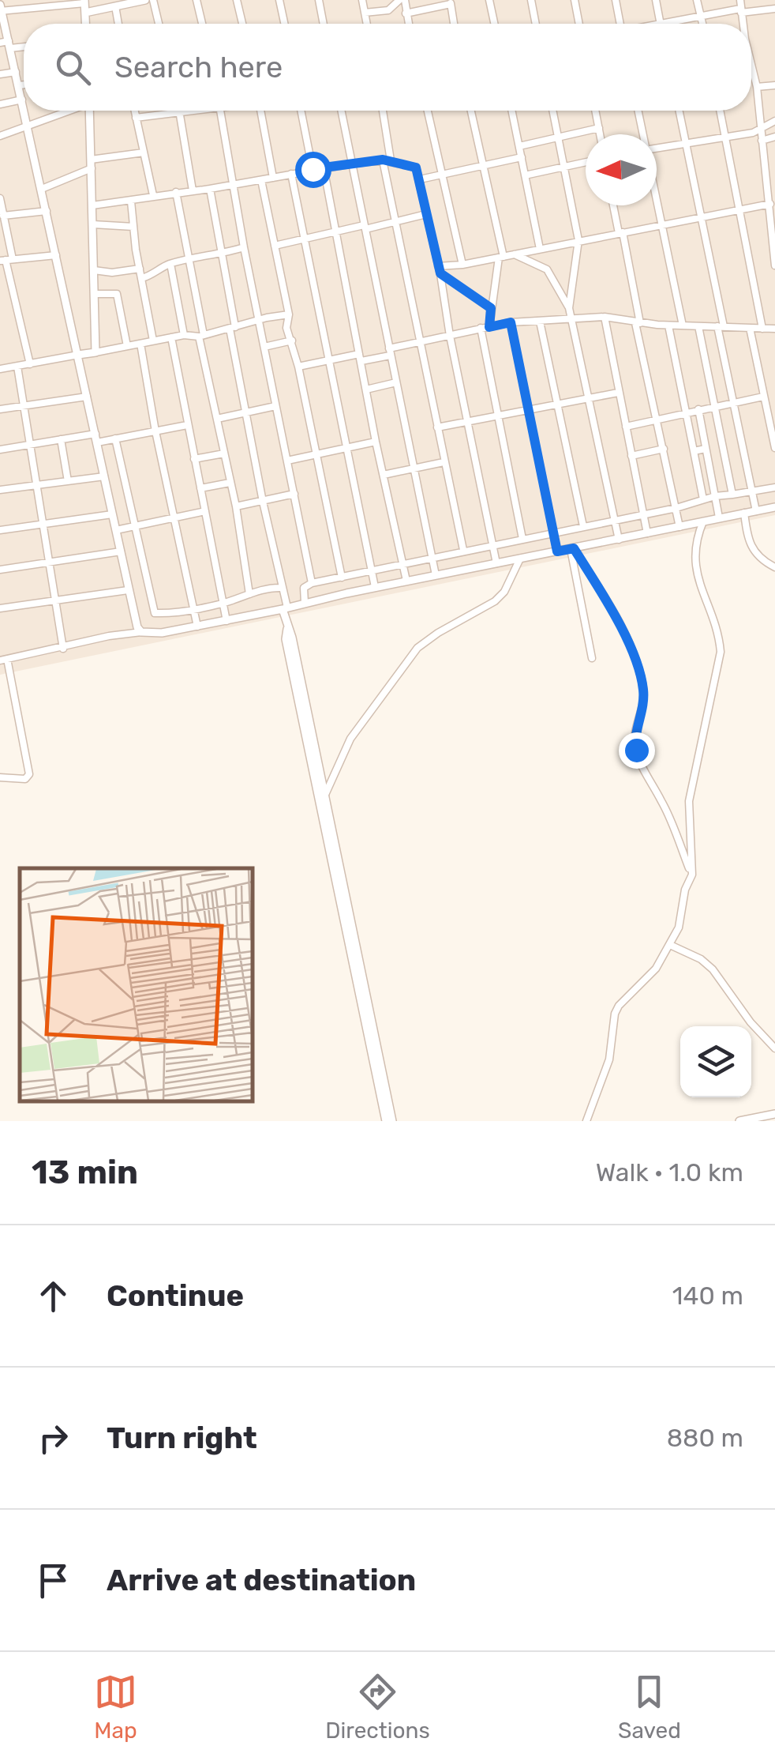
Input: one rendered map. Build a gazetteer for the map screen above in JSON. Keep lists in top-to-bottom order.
{
  "north": "left",
  "page": {
    "search": "Search here",
    "heading": ["13 min", "Walk · 1.0 km"],
    "list": [
      ["Continue", "140 m"],
      ["Turn right", "880 m"],
      "Arrive at destination"
    ],
    "nav": ["Map", "Directions", "Saved"]
  }
}
